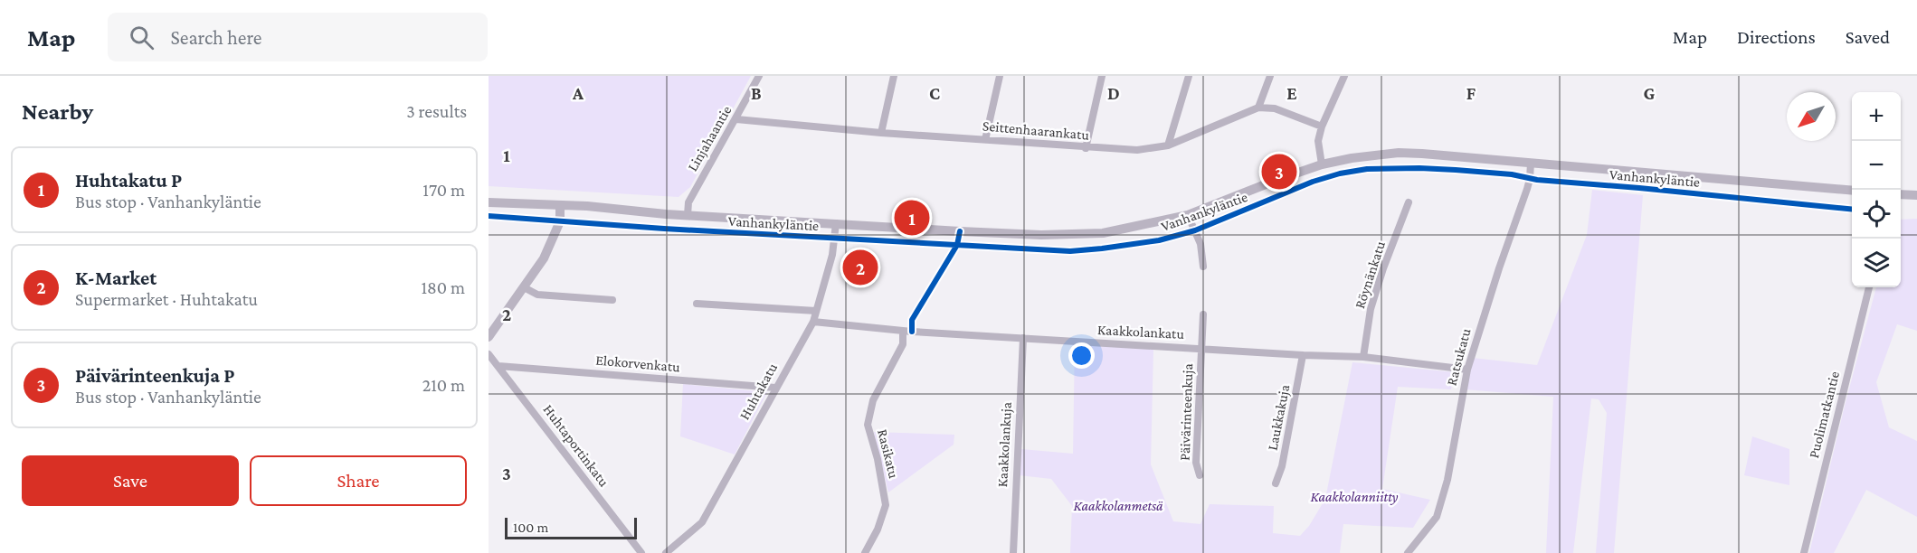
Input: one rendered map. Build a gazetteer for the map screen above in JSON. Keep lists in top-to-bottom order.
{
  "streets": {
    "street": [
      "Seittenhaarankatu",
      "Linjahaantie",
      "Vanhankyläntie",
      "Röynänkatu",
      "Kaakkolankatu",
      "Ratsukatu",
      "Elokorvenkatu",
      "Huhtakatu",
      "Päivärinteenkuja",
      "Puolimatkantie",
      "Laukkakuja",
      "Kaakkolankuja",
      "Huhtaportinkatu",
      "Rasikatu"
    ]
  },
  "crossings": [
    ["Seittenhaarankatu", "Linjahaantie"],
    ["Linjahaantie", "Vanhankyläntie"],
    ["Vanhankyläntie", "Ratsukatu"],
    ["Vanhankyläntie", "Huhtakatu"],
    ["Röynänkatu", "Kaakkolankatu"],
    ["Kaakkolankatu", "Ratsukatu"],
    ["Kaakkolankatu", "Huhtakatu"],
    ["Kaakkolankatu", "Päivärinteenkuja"],
    ["Kaakkolankatu", "Laukkakuja"],
    ["Kaakkolankatu", "Kaakkolankuja"],
    ["Kaakkolankatu", "Rasikatu"],
    ["Elokorvenkatu", "Huhtakatu"],
    ["Elokorvenkatu", "Huhtaportinkatu"]
  ],
  "parks": ["Kaakkolanniitty", "Kaakkolanmetsä"],
  "scale_bar": "100 m",
  "north": "bottom left",
  "page": {
    "header": "Map",
    "search": "Search here",
    "nav": ["Map", "Directions", "Saved"],
    "heading": ["Nearby", "3 results"],
    "map_buttons": ["+", "−"],
    "list": [
      {
        "mark": "1",
        "name": "Huhtakatu P",
        "note": "Bus stop · Vanhankyläntie",
        "value": "170 m"
      },
      {
        "mark": "2",
        "name": "K-Market",
        "note": "Supermarket · Huhtakatu",
        "value": "180 m"
      },
      {
        "mark": "3",
        "name": "Päivärinteenkuja P",
        "note": "Bus stop · Vanhankyläntie",
        "value": "210 m"
      }
    ],
    "pins": ["3", "1", "2"],
    "buttons": ["Save", "Share"],
    "scale": "100 m"
  },
  "grid": {
    "columns": [
      "A",
      "B",
      "C",
      "D",
      "E",
      "F",
      "G"
    ],
    "rows": ["1", "2", "3"]
  }
}
